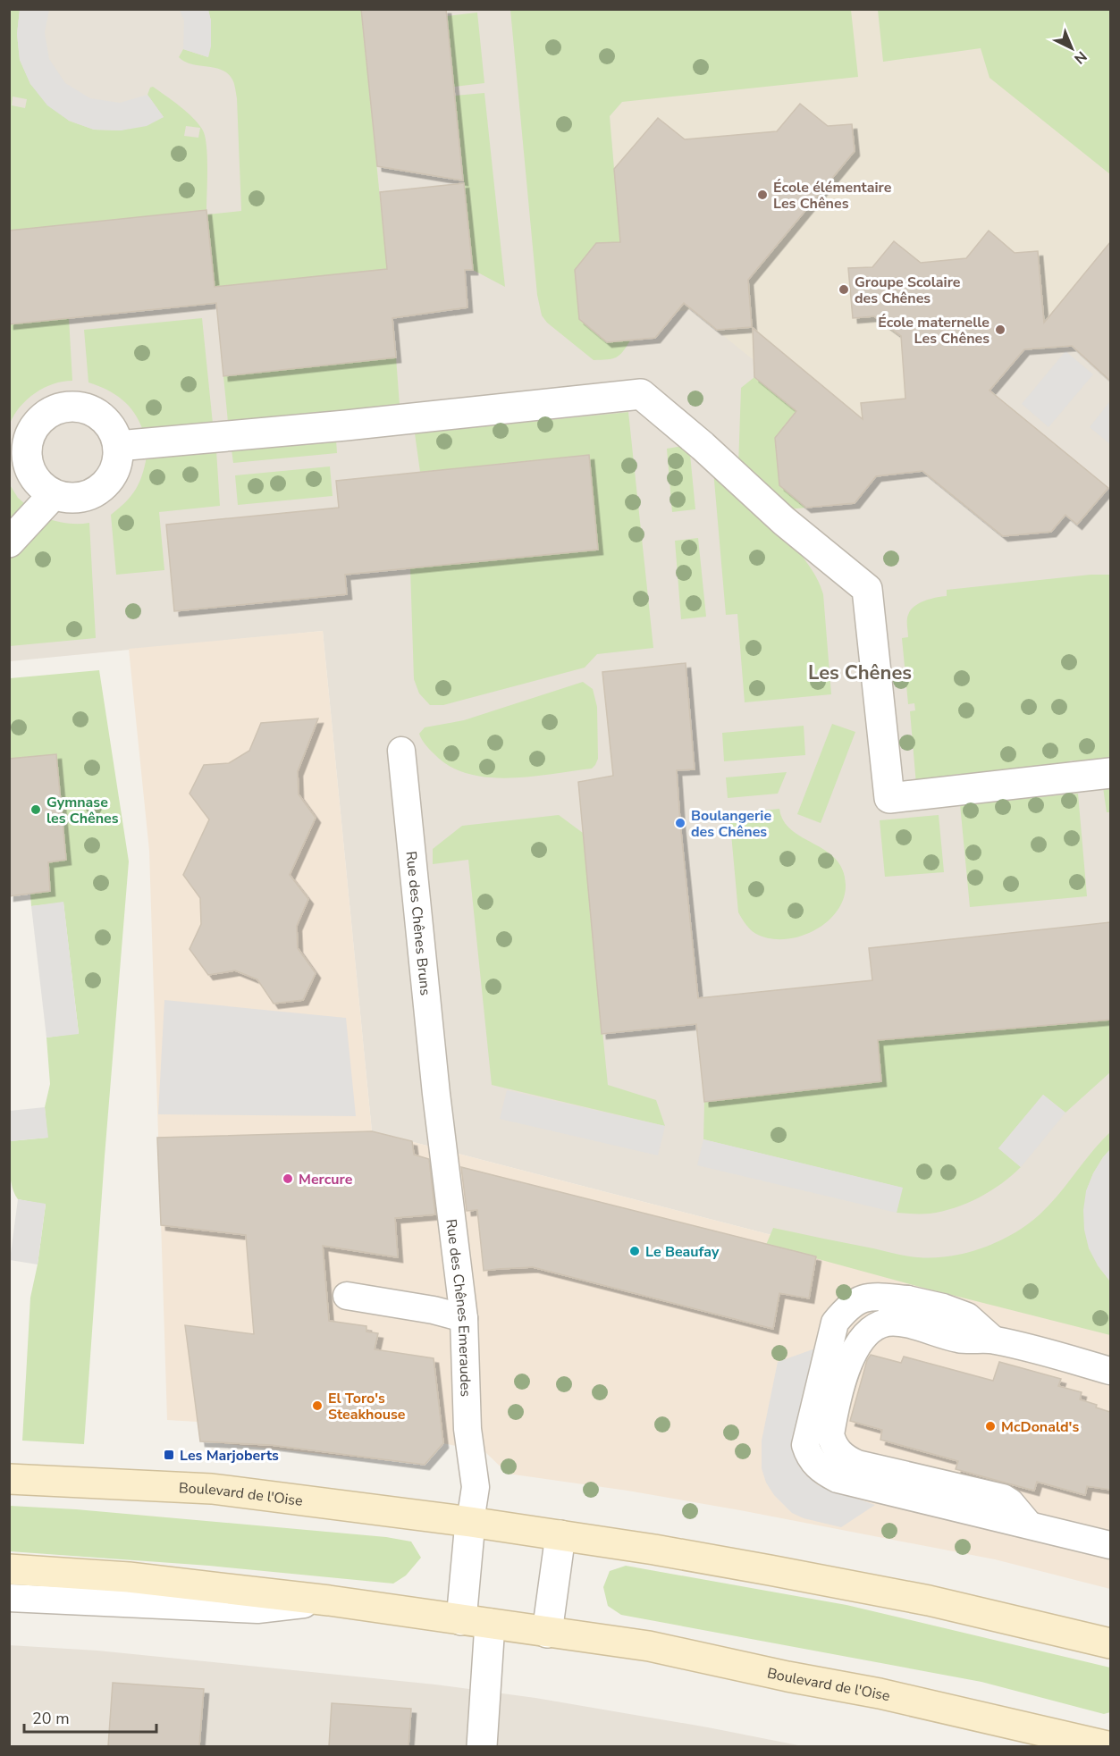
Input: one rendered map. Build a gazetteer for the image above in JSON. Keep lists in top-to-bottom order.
{
  "streets": {
    "main road": ["Boulevard de l'Oise"],
    "lane": ["Rue des Chênes Bruns", "Rue des Chênes Emeraudes"]
  },
  "crossings": [
    ["Rue des Chênes Bruns", "Rue des Chênes Emeraudes"],
    ["Rue des Chênes Emeraudes", "Boulevard de l'Oise"]
  ],
  "districts": ["Les Chênes"],
  "places": {
    "other": [
      "École élémentaire Les Chênes",
      "Groupe Scolaire des Chênes",
      "École maternelle Les Chênes",
      "Gymnase les Chênes",
      "Boulangerie des Chênes",
      "Mercure",
      "Le Beaufay",
      "El Toro's Steakhouse",
      "McDonald's"
    ],
    "transit": ["Les Marjoberts"]
  },
  "scale_bar": "20 m",
  "north": "bottom right"
}
